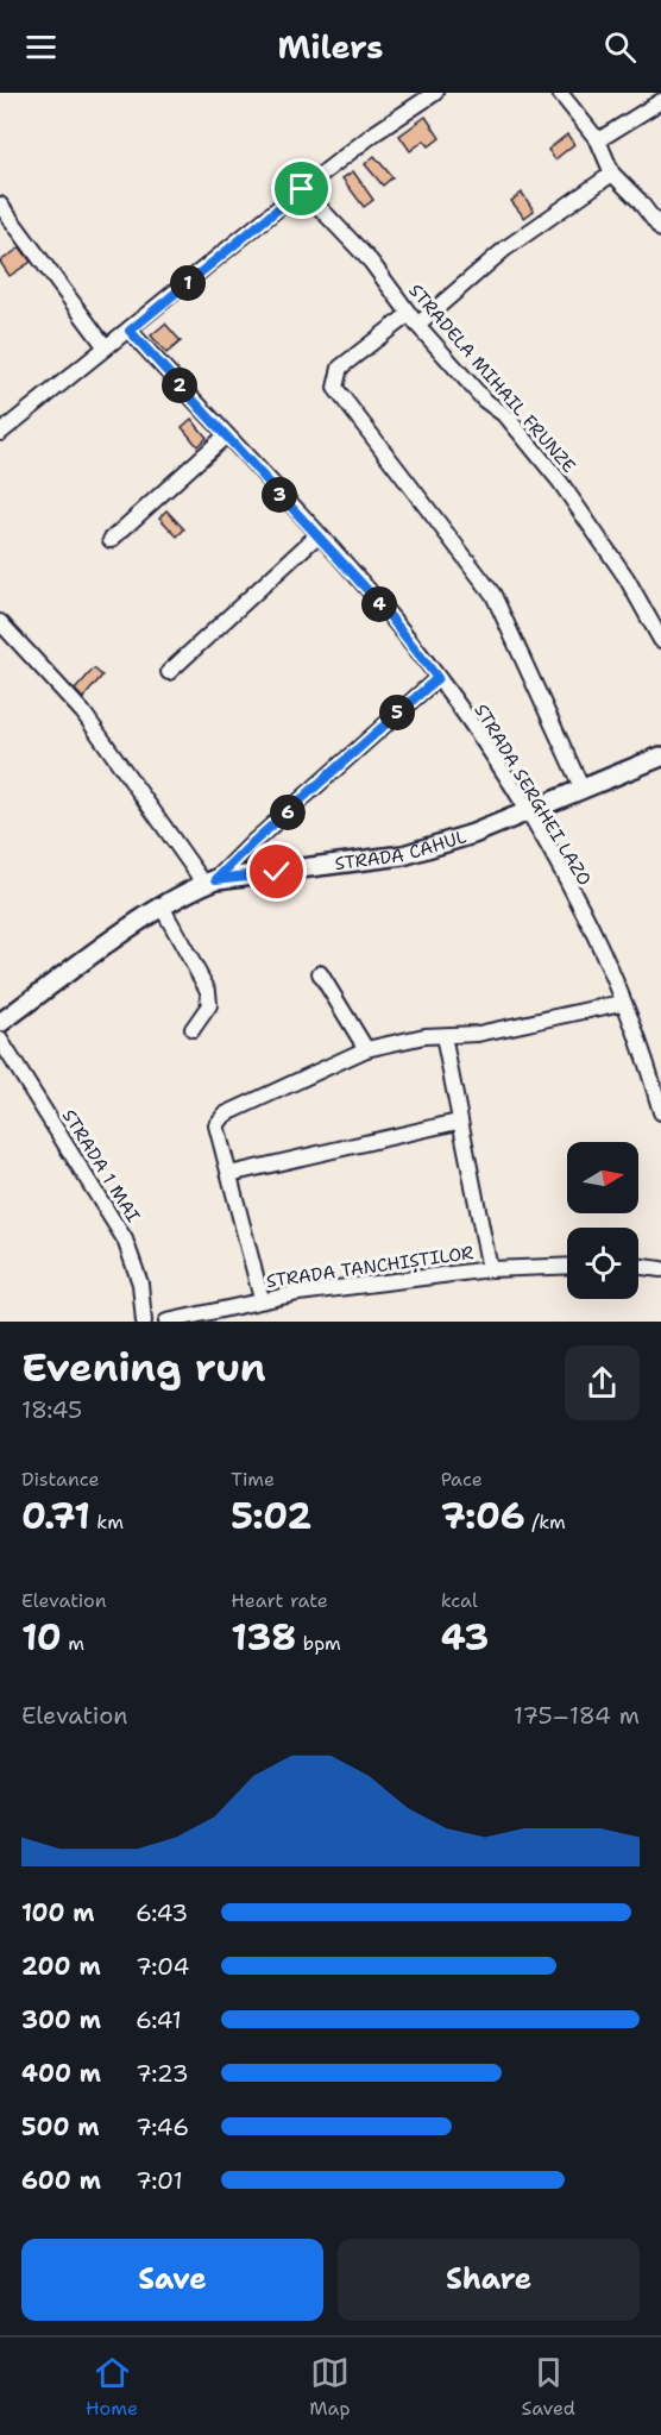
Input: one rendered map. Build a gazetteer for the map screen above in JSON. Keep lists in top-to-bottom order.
{
  "streets": {
    "main road": ["STRADA CAHUL"],
    "street": [
      "STRADELA MIHAIL FRUNZE",
      "STRADA SERGHEI LAZO",
      "STRADA 1 MAI",
      "STRADA TANCHIȘTILOR"
    ]
  },
  "crossings": [
    ["STRADA SERGHEI LAZO", "STRADA CAHUL"]
  ],
  "north": "right",
  "page": {
    "header": "Milers",
    "pins": [
      "1",
      "2",
      "3",
      "4",
      "5",
      "6"
    ],
    "heading": ["Evening run", "18:45"],
    "stats": [
      ["Distance", "0.71 km"],
      ["Time", "5:02"],
      ["Pace", "7:06 /km"],
      ["Elevation", "10 m"],
      ["Heart rate", "138 bpm"],
      ["kcal", "43"]
    ],
    "chart": ["Elevation", "175–184 m"],
    "list": [
      {
        "name": "100 m",
        "note": "6:43"
      },
      {
        "name": "200 m",
        "note": "7:04"
      },
      {
        "name": "300 m",
        "note": "6:41"
      },
      {
        "name": "400 m",
        "note": "7:23"
      },
      {
        "name": "500 m",
        "note": "7:46"
      },
      {
        "name": "600 m",
        "note": "7:01"
      }
    ],
    "buttons": ["Save", "Share"],
    "tabs": ["Home", "Map", "Saved"]
  }
}
